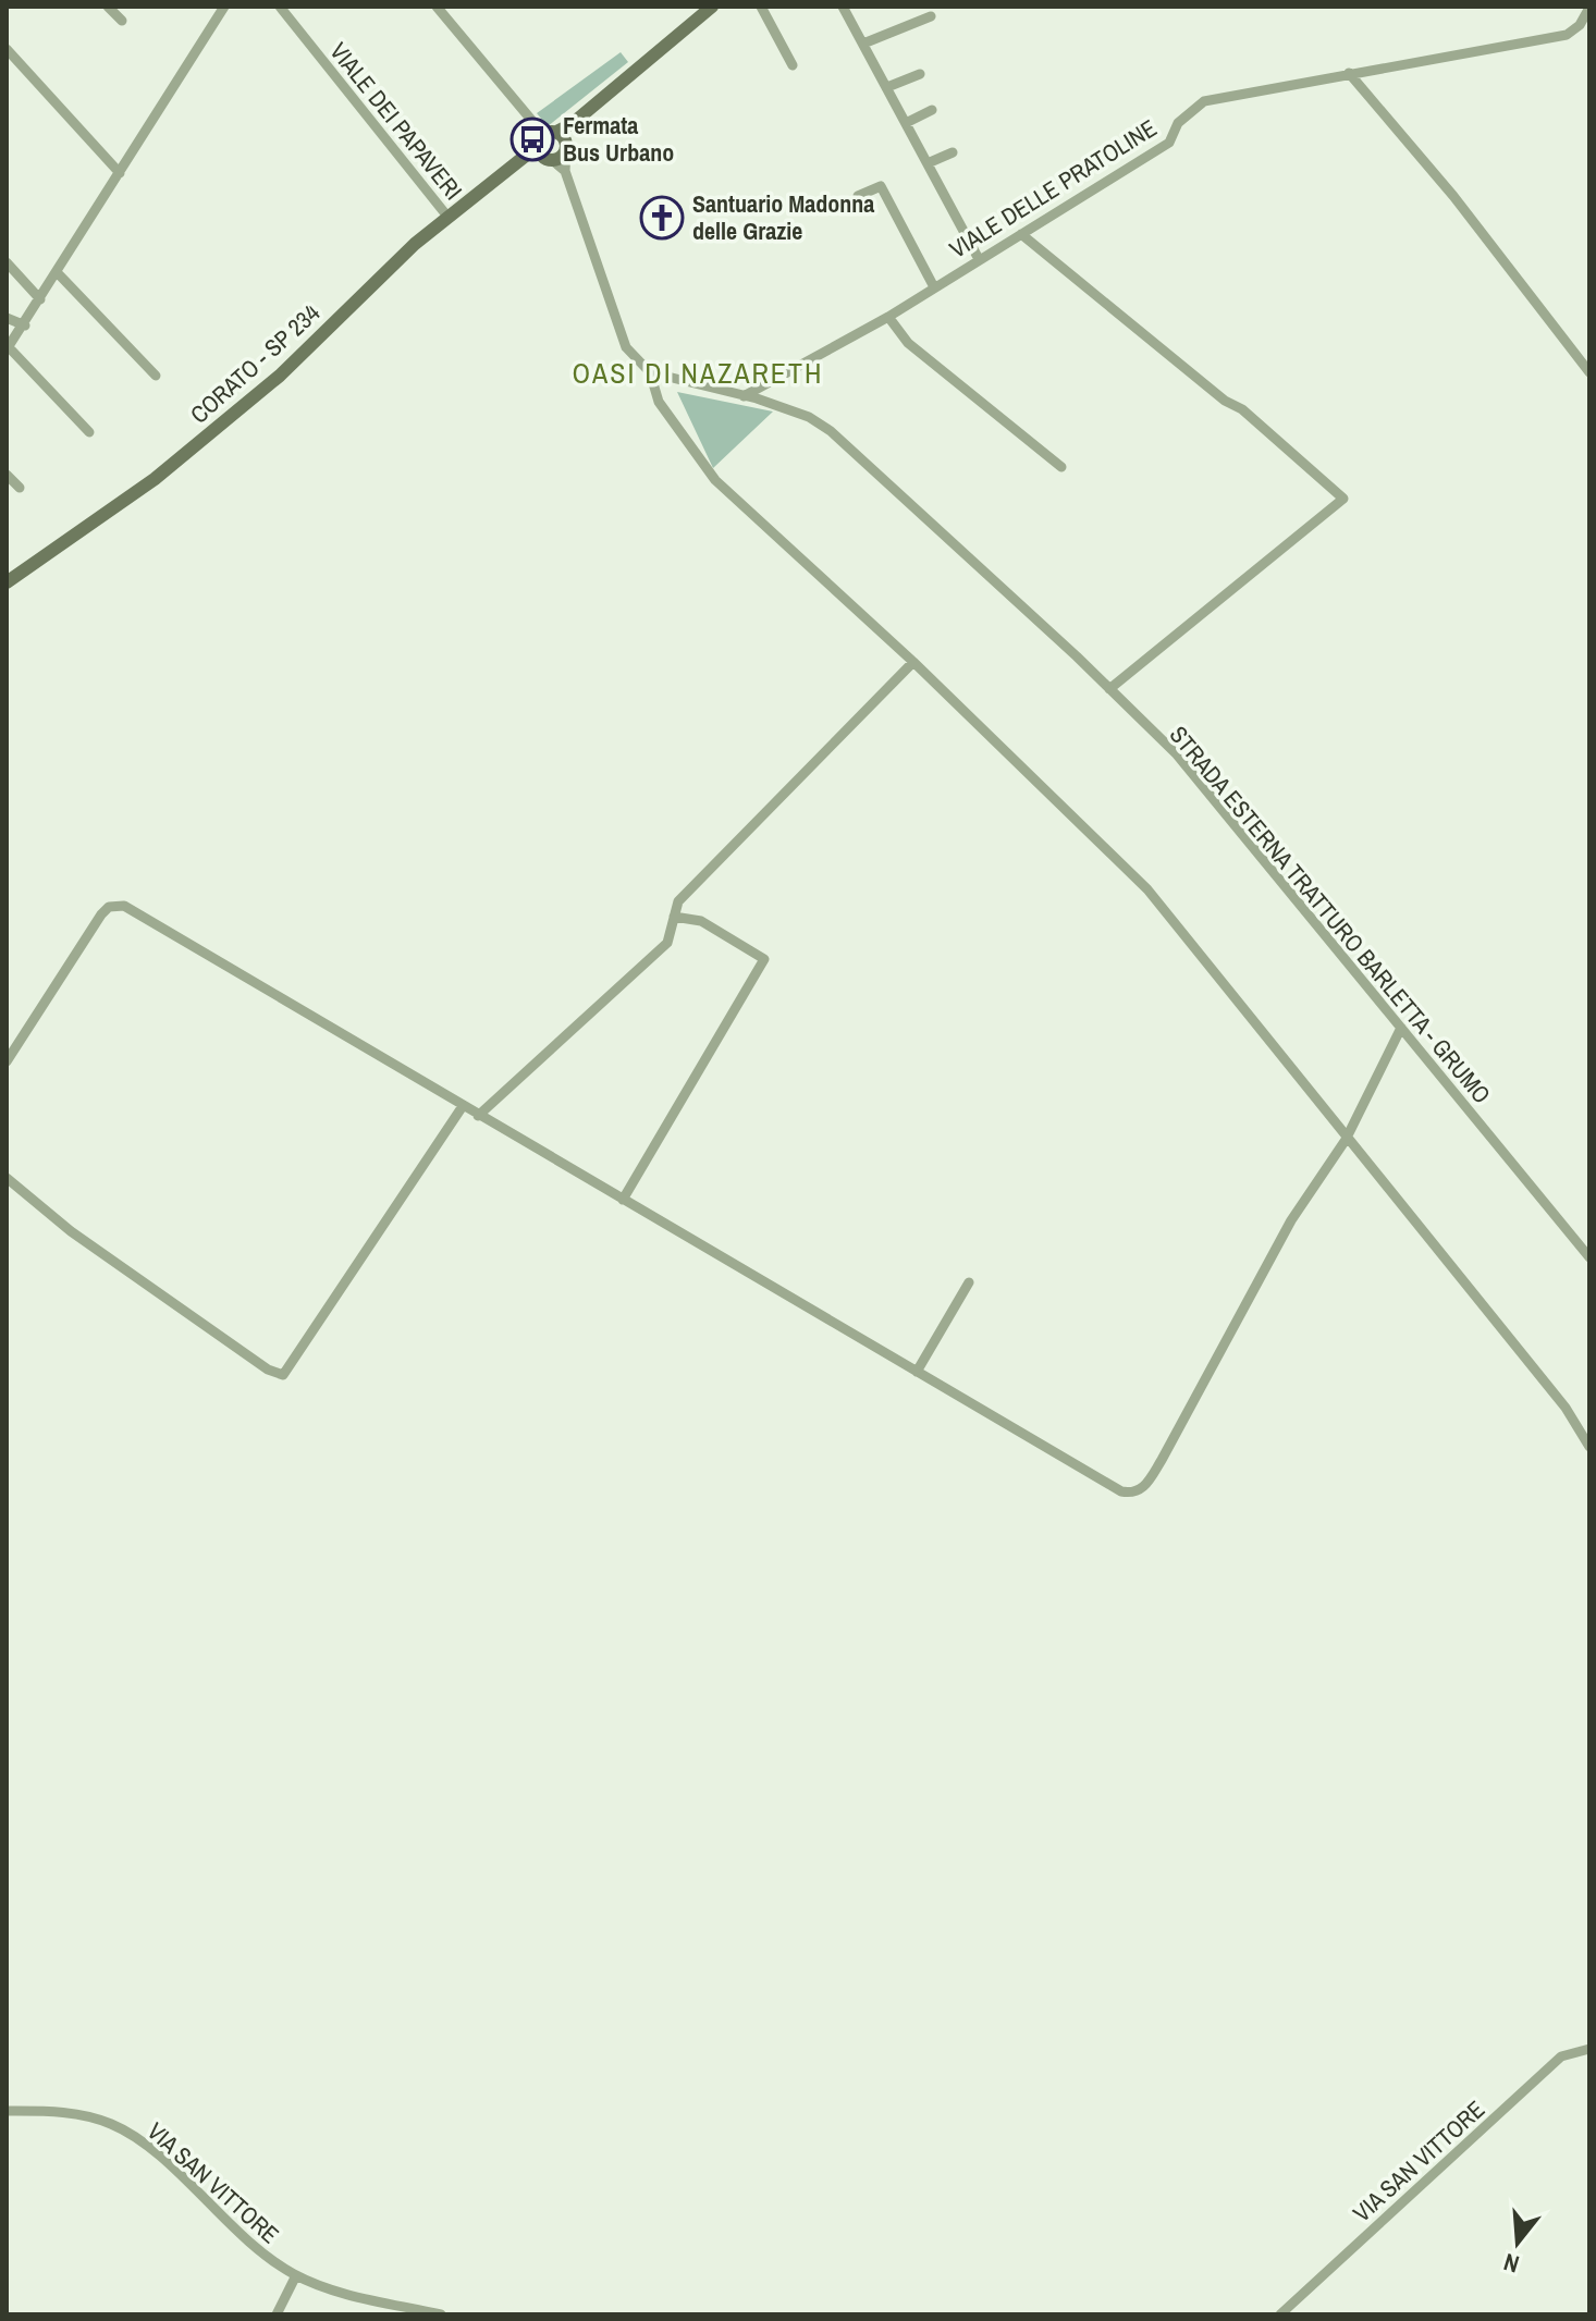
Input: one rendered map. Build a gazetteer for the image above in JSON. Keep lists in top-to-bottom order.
{
  "streets": {
    "main road": ["CORATO - SP 234"],
    "street": [
      "VIALE DEI PAPAVERI",
      "VIALE DELLE PRATOLINE",
      "STRADA ESTERNA TRATTURO BARLETTA - GRUMO",
      "VIA SAN VITTORE"
    ]
  },
  "crossings": [
    ["VIALE DEI PAPAVERI", "CORATO - SP 234"],
    ["VIALE DELLE PRATOLINE", "STRADA ESTERNA TRATTURO BARLETTA - GRUMO"]
  ],
  "districts": ["OASI DI NAZARETH"],
  "places": {
    "bus stop": ["Fermata Bus Urbano"],
    "church": ["Santuario Madonna delle Grazie"]
  },
  "north": "bottom"
}
